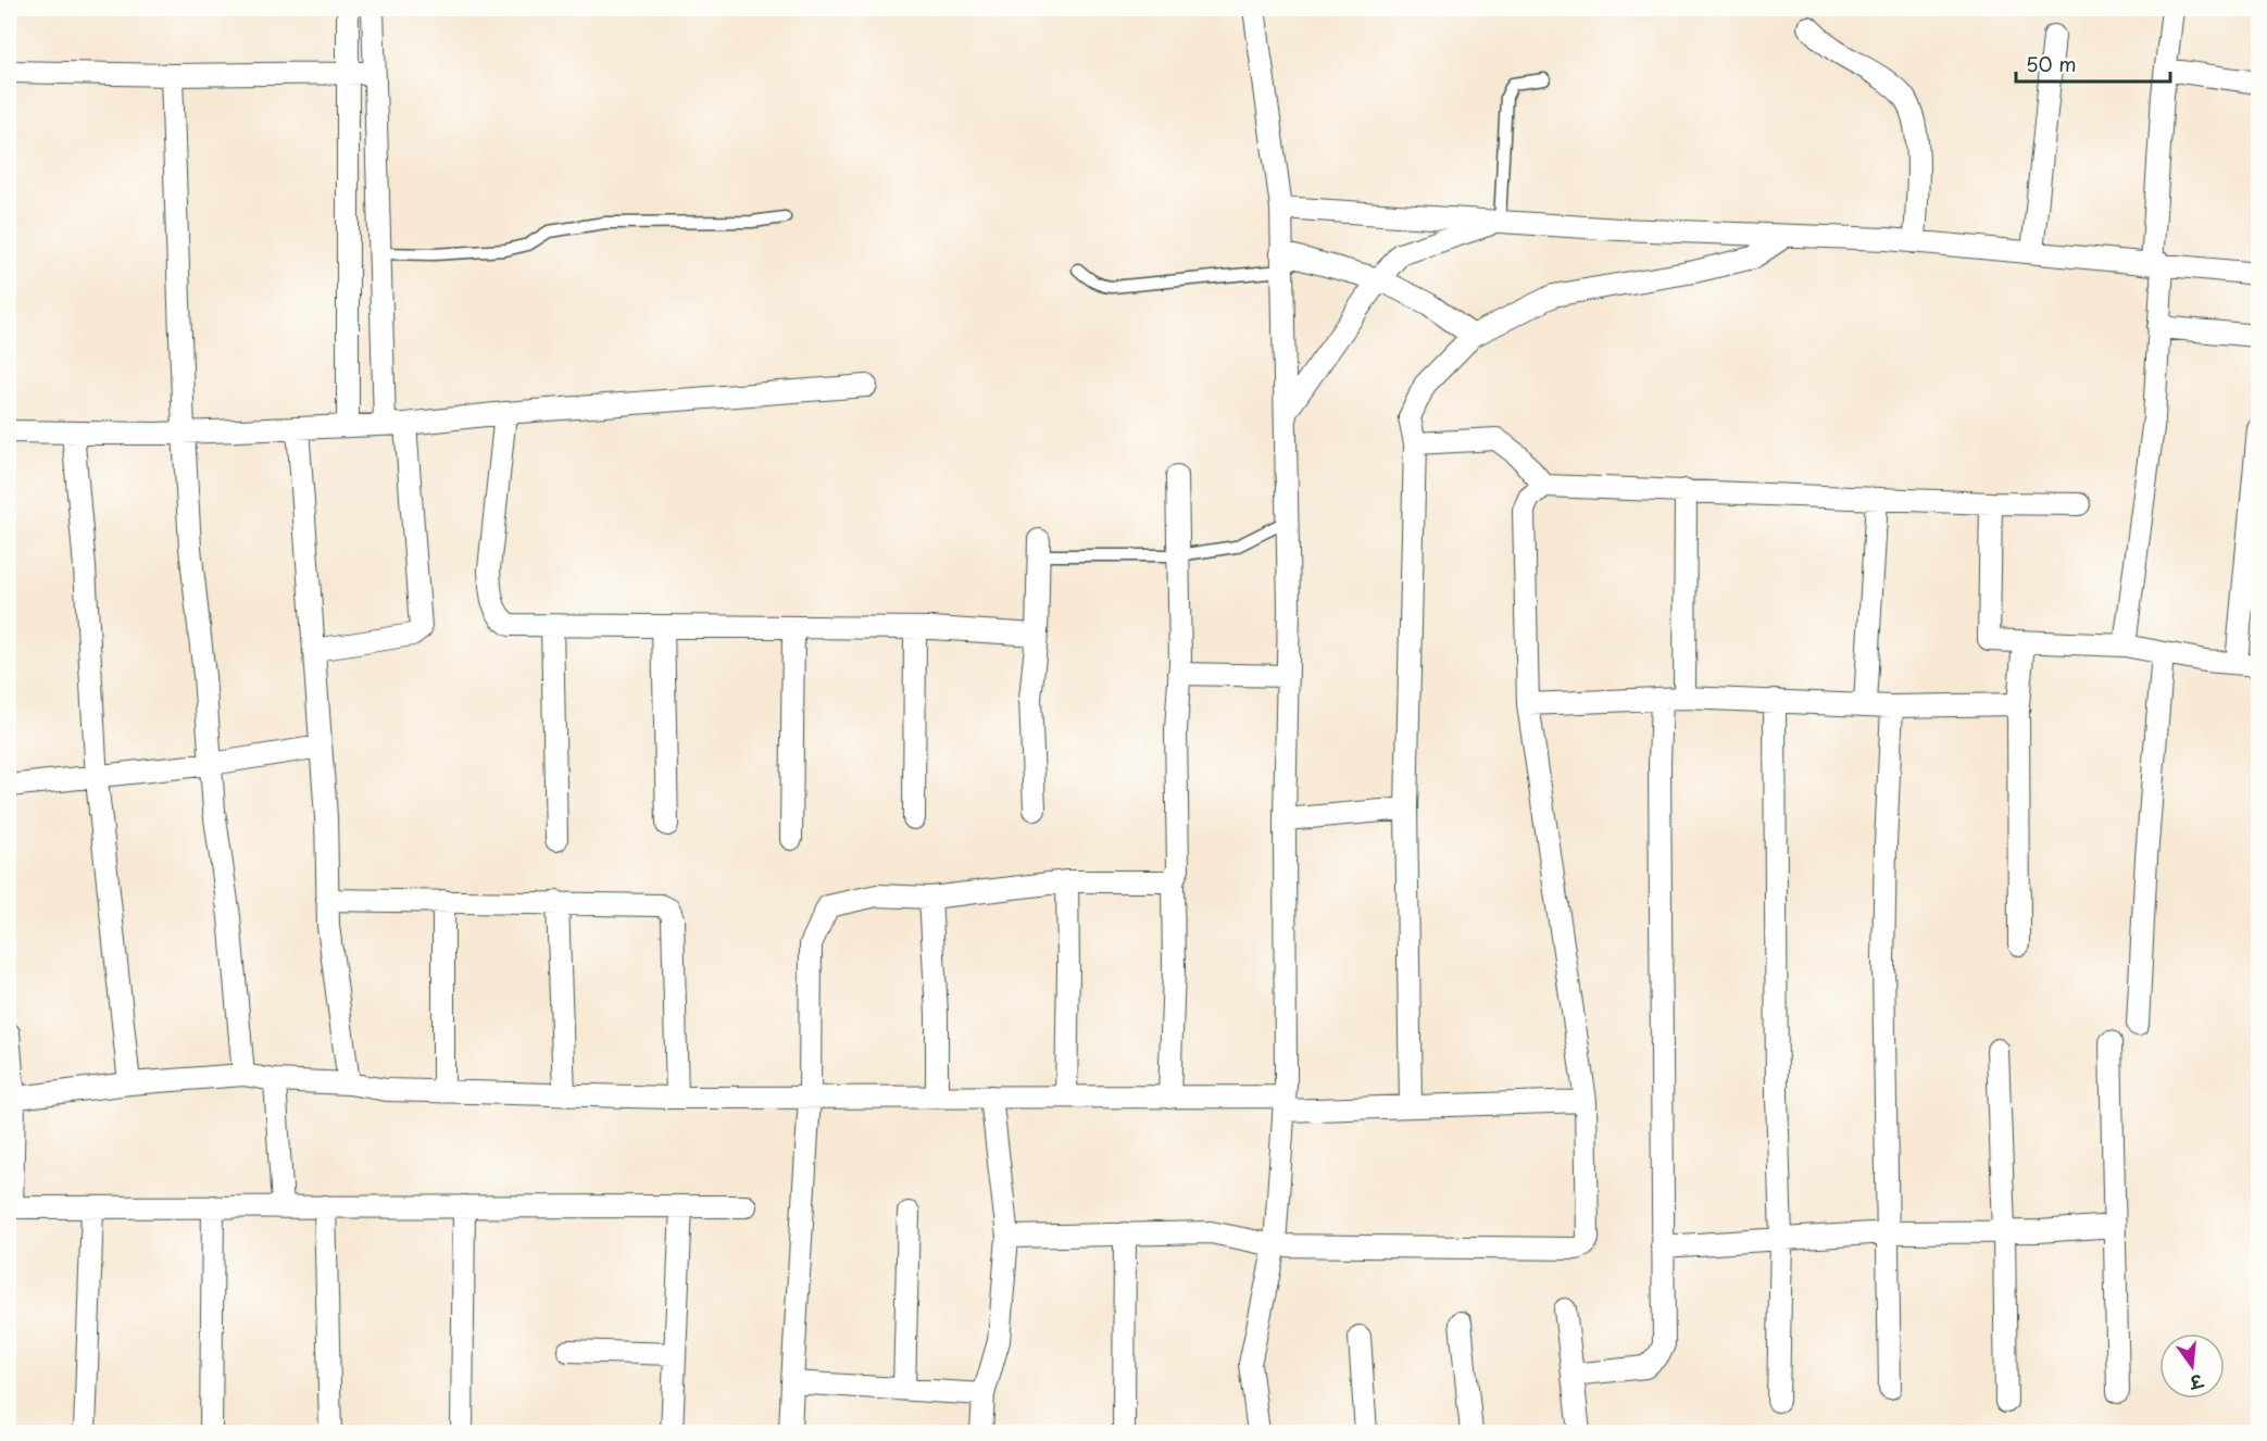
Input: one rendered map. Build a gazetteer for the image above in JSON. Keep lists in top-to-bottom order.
{
  "scale_bar": "50 m",
  "north": "bottom"
}
